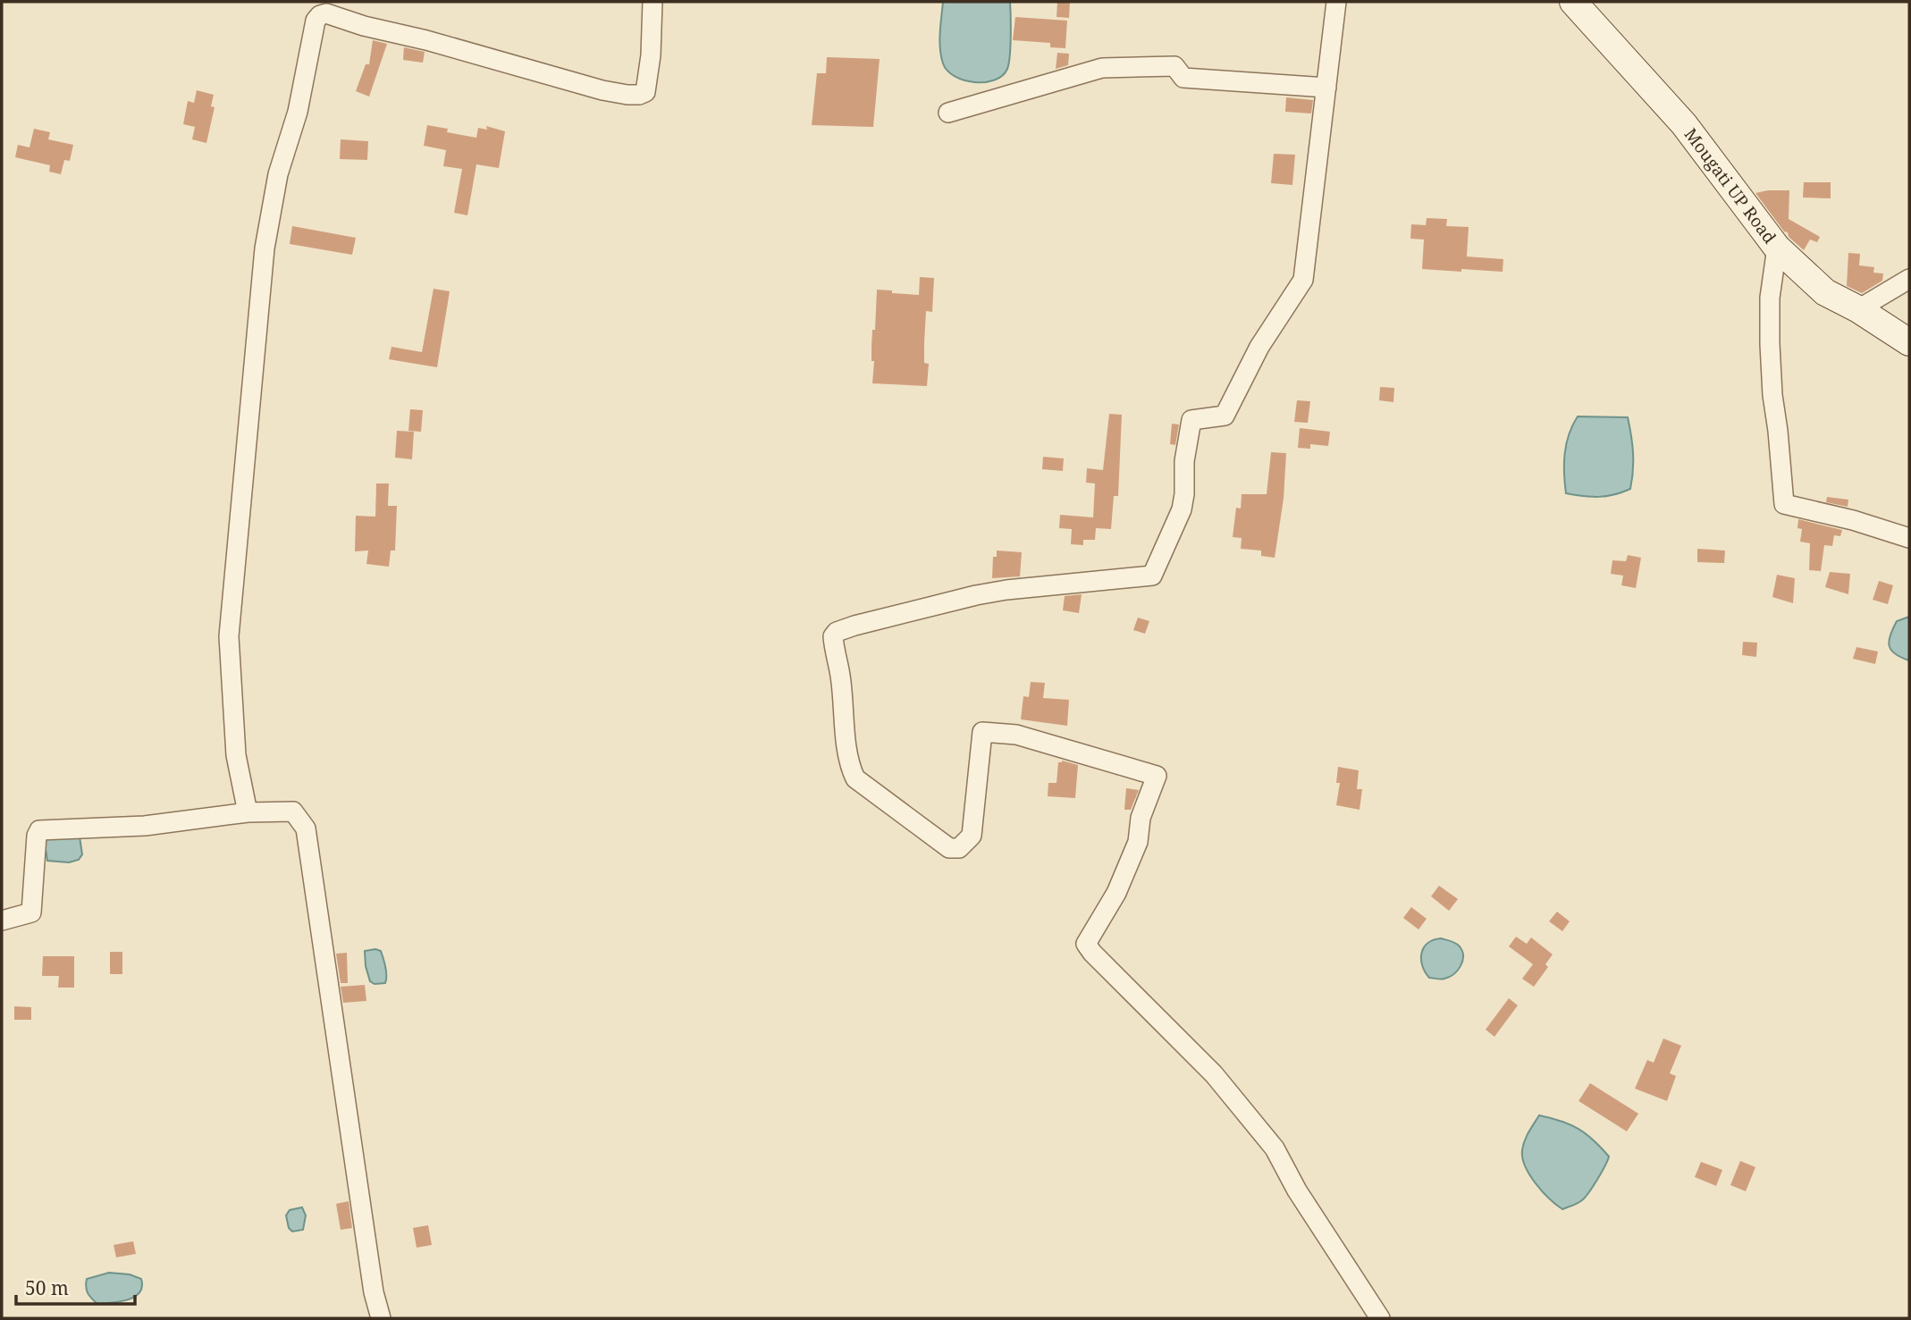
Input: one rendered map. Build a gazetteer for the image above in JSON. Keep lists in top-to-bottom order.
{
  "streets": {
    "street": ["Mougati UP Road"]
  },
  "scale_bar": "50 m"
}
